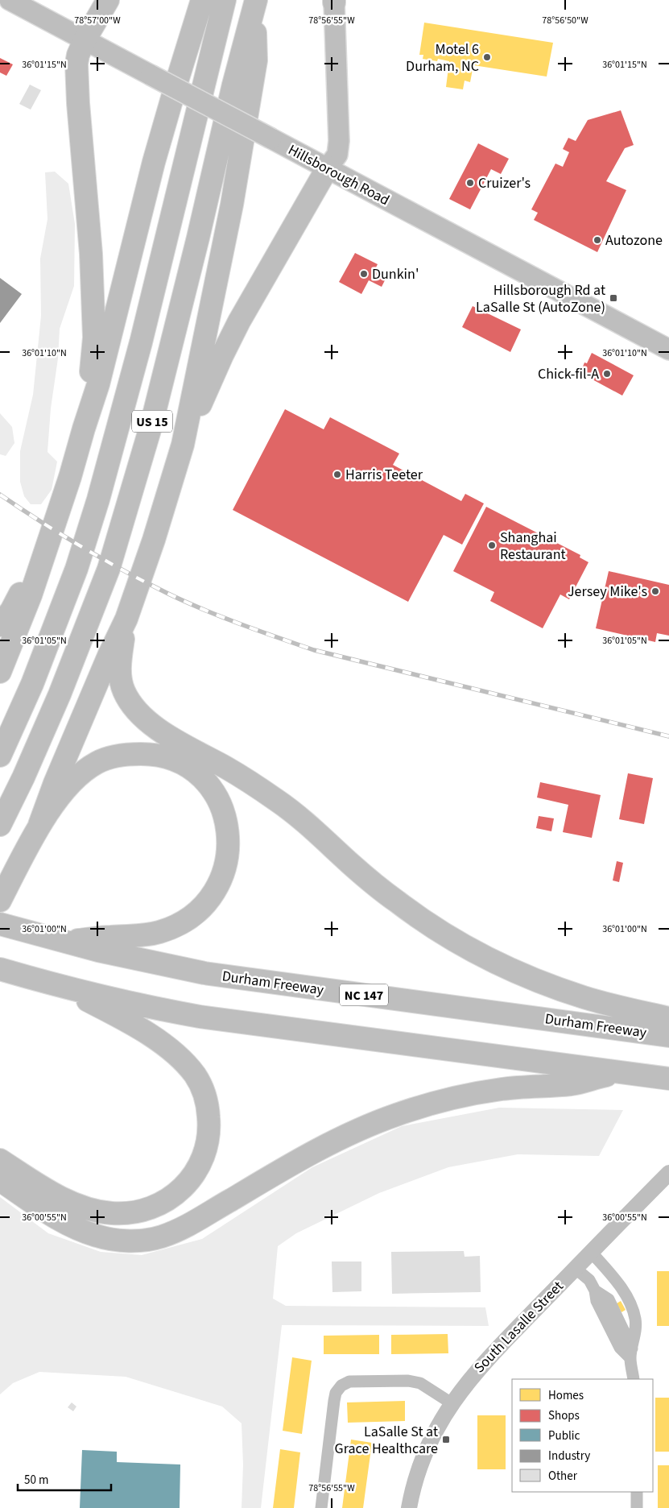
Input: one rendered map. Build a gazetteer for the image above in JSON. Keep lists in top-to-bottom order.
{
  "streets": {
    "highway": ["US 15", "Durham Freeway", "NC 147"],
    "main road": ["Hillsborough Road"],
    "street": ["South Lasalle Street"]
  },
  "places": {
    "other": [
      "Motel 6 Durham, NC",
      "Cruizer's",
      "Autozone",
      "Dunkin'",
      "Chick-fil-A",
      "Harris Teeter",
      "Shanghai Restaurant",
      "Jersey Mike's"
    ],
    "transit": ["Hillsborough Rd at LaSalle St (AutoZone)", "LaSalle St at Grace Healthcare"]
  },
  "legend": [
    "Homes",
    "Shops",
    "Public",
    "Industry",
    "Other"
  ],
  "scale_bar": "50 m",
  "coordinates": [
    "78°57'00\"W",
    "78°56'55\"W",
    "78°56'50\"W",
    "36°01'15\"N",
    "36°01'10\"N",
    "36°01'05\"N",
    "36°01'00\"N",
    "36°00'55\"N"
  ]
}
